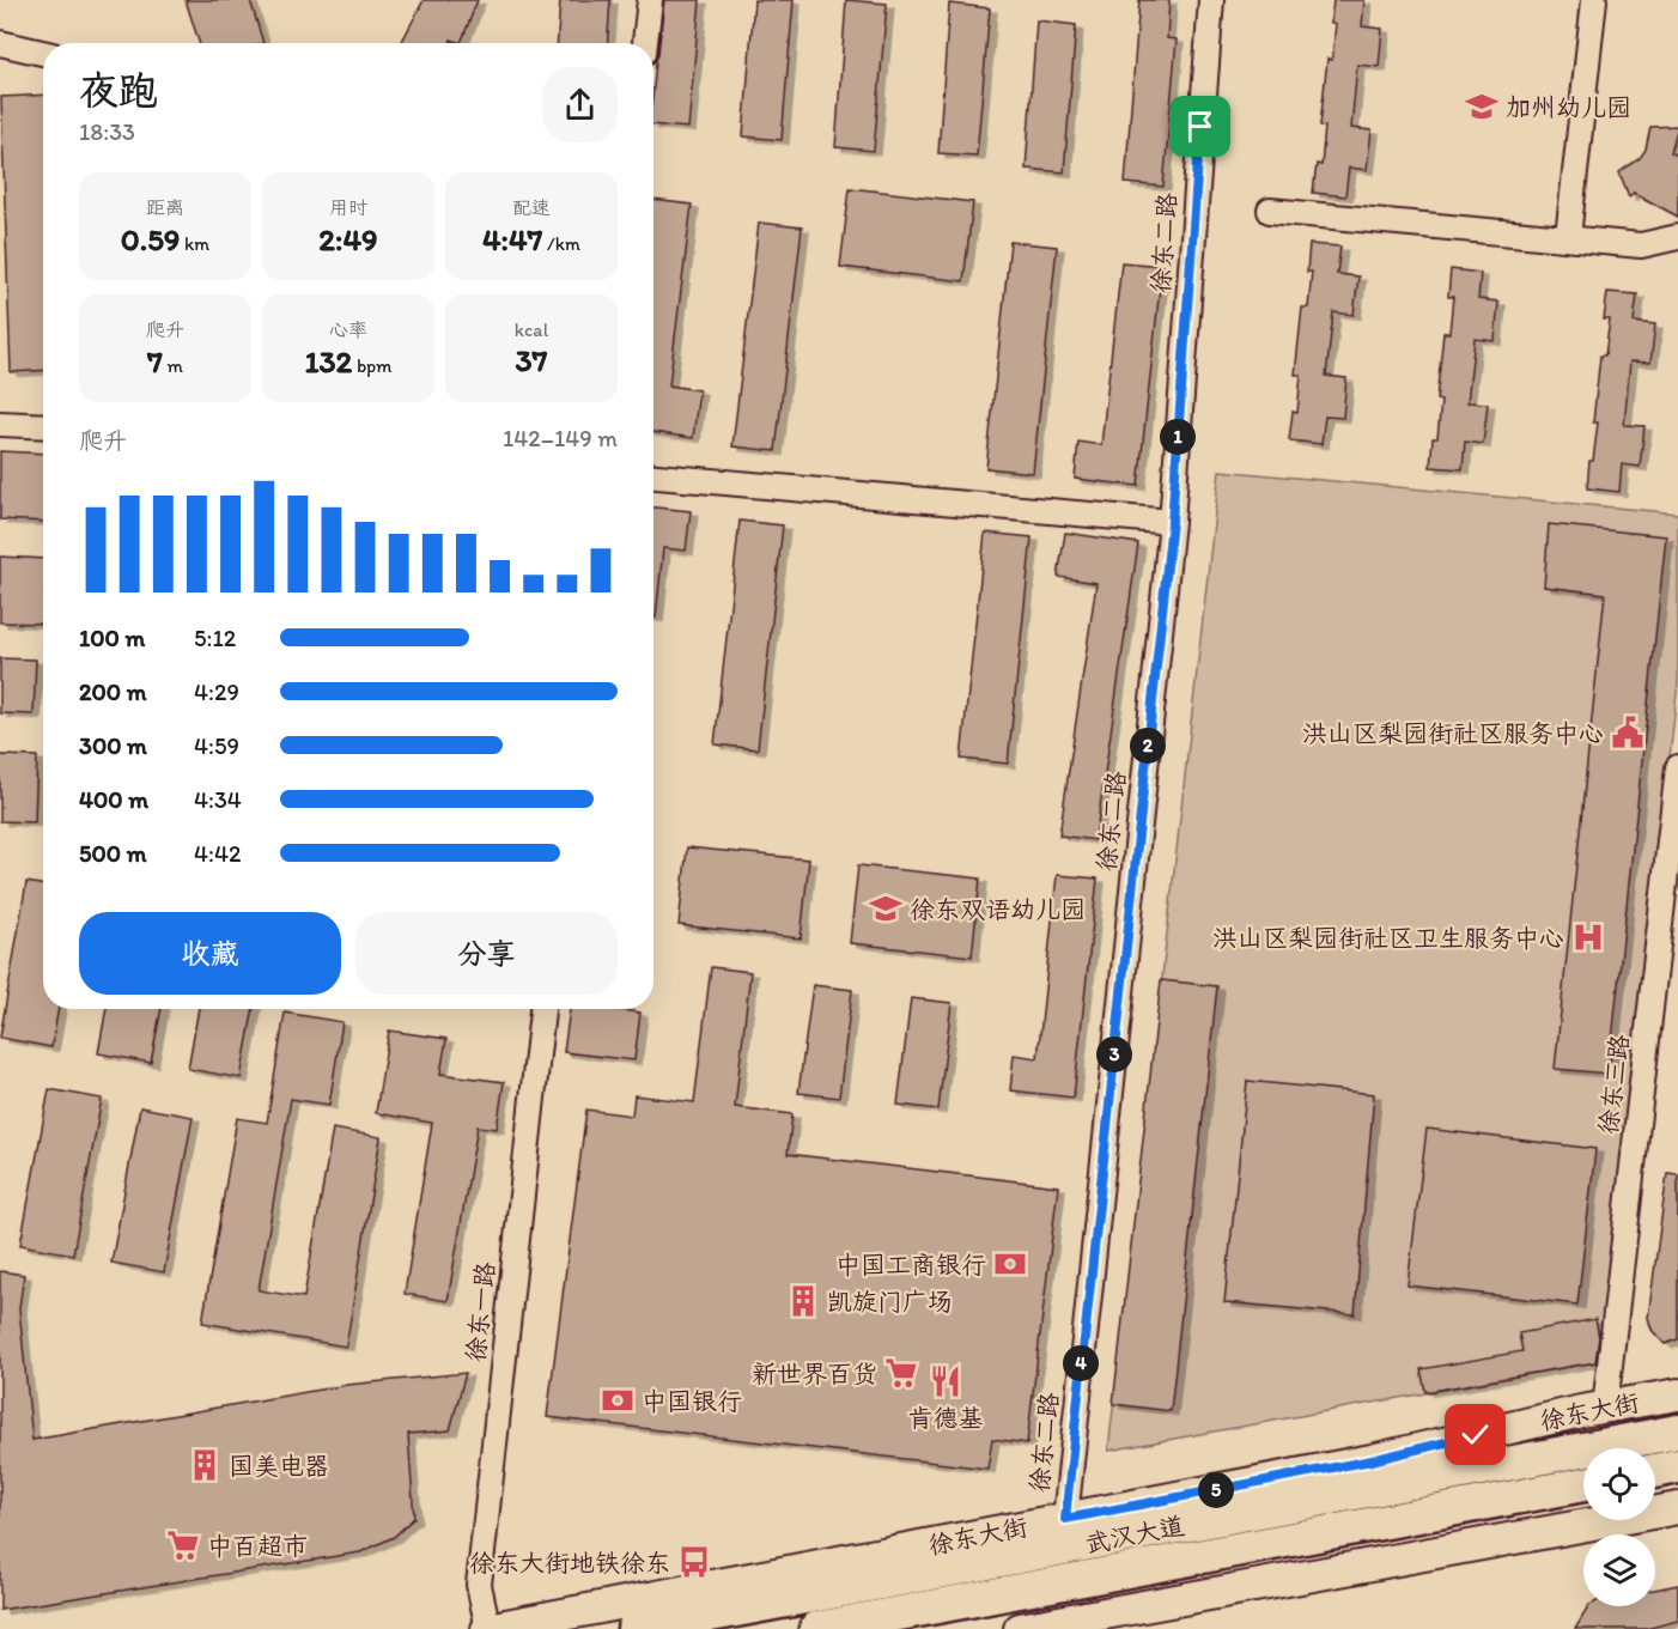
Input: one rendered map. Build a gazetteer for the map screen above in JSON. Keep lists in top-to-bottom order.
{
  "streets": {
    "highway": ["武汉大道"],
    "main road": ["徐东大街"],
    "street": ["徐东二路", "徐东三路", "徐东一路"]
  },
  "crossings": [
    ["徐东二路", "徐东大街"],
    ["徐东三路", "徐东大街"],
    ["徐东一路", "徐东大街"]
  ],
  "places": {
    "school or university": ["加州幼儿园", "徐东双语幼儿园"],
    "public building": ["洪山区梨园街社区服务中心"],
    "hospital": ["洪山区梨园街社区卫生服务中心"],
    "bank": ["中国工商银行", "中国银行"],
    "building": ["凯旋门广场", "国美电器"],
    "supermarket": ["新世界百货", "中百超市"],
    "restaurant": ["肯德基"],
    "bus stop": ["徐东大街地铁徐东"]
  },
  "page": {
    "heading": ["夜跑", "18:33"],
    "stats": [
      ["距离", "0.59 km"],
      ["用时", "2:49"],
      ["配速", "4:47 /km"],
      ["爬升", "7 m"],
      ["心率", "132 bpm"],
      ["kcal", "37"]
    ],
    "chart": ["爬升", "142–149 m"],
    "pins": [
      "1",
      "2",
      "3",
      "4",
      "5"
    ],
    "list": [
      {
        "name": "100 m",
        "note": "5:12"
      },
      {
        "name": "200 m",
        "note": "4:29"
      },
      {
        "name": "300 m",
        "note": "4:59"
      },
      {
        "name": "400 m",
        "note": "4:34"
      },
      {
        "name": "500 m",
        "note": "4:42"
      }
    ],
    "buttons": ["收藏", "分享"]
  }
}
